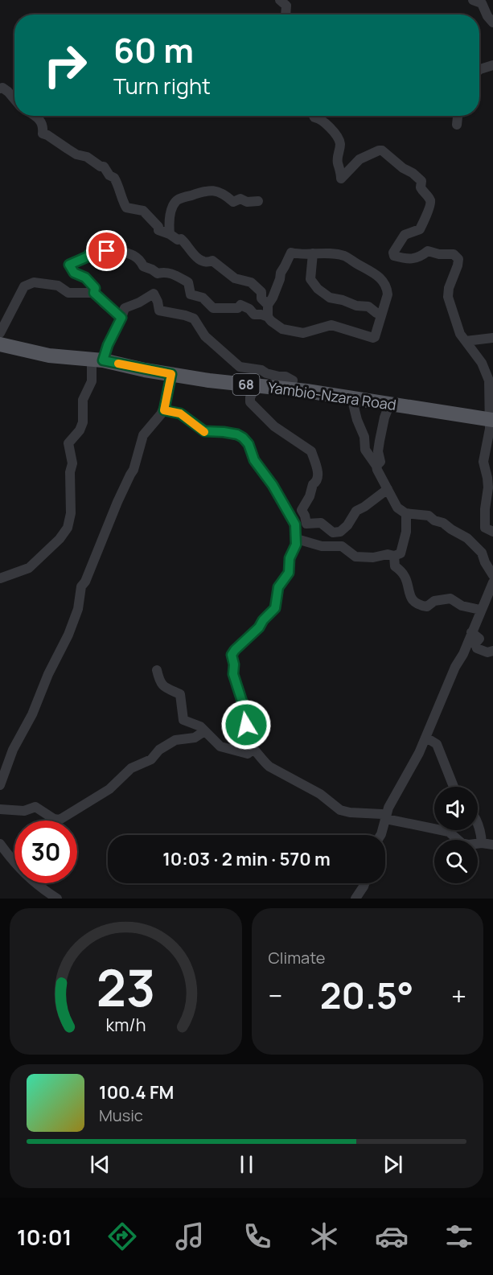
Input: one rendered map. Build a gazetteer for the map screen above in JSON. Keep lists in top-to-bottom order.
{
  "streets": {
    "main road": ["68", "Yambio-Nzara Road"]
  },
  "page": {
    "turn": ["60 m", "Turn right"],
    "limit": "30",
    "trip": "10:03 · 2 min · 570 m",
    "tile": "Climate",
    "heat": ["−", "20.5°", "+"],
    "song": ["100.4 FM", "Music"],
    "tabs": "10:01",
    "gauge": ["23", "km/h"]
  }
}
